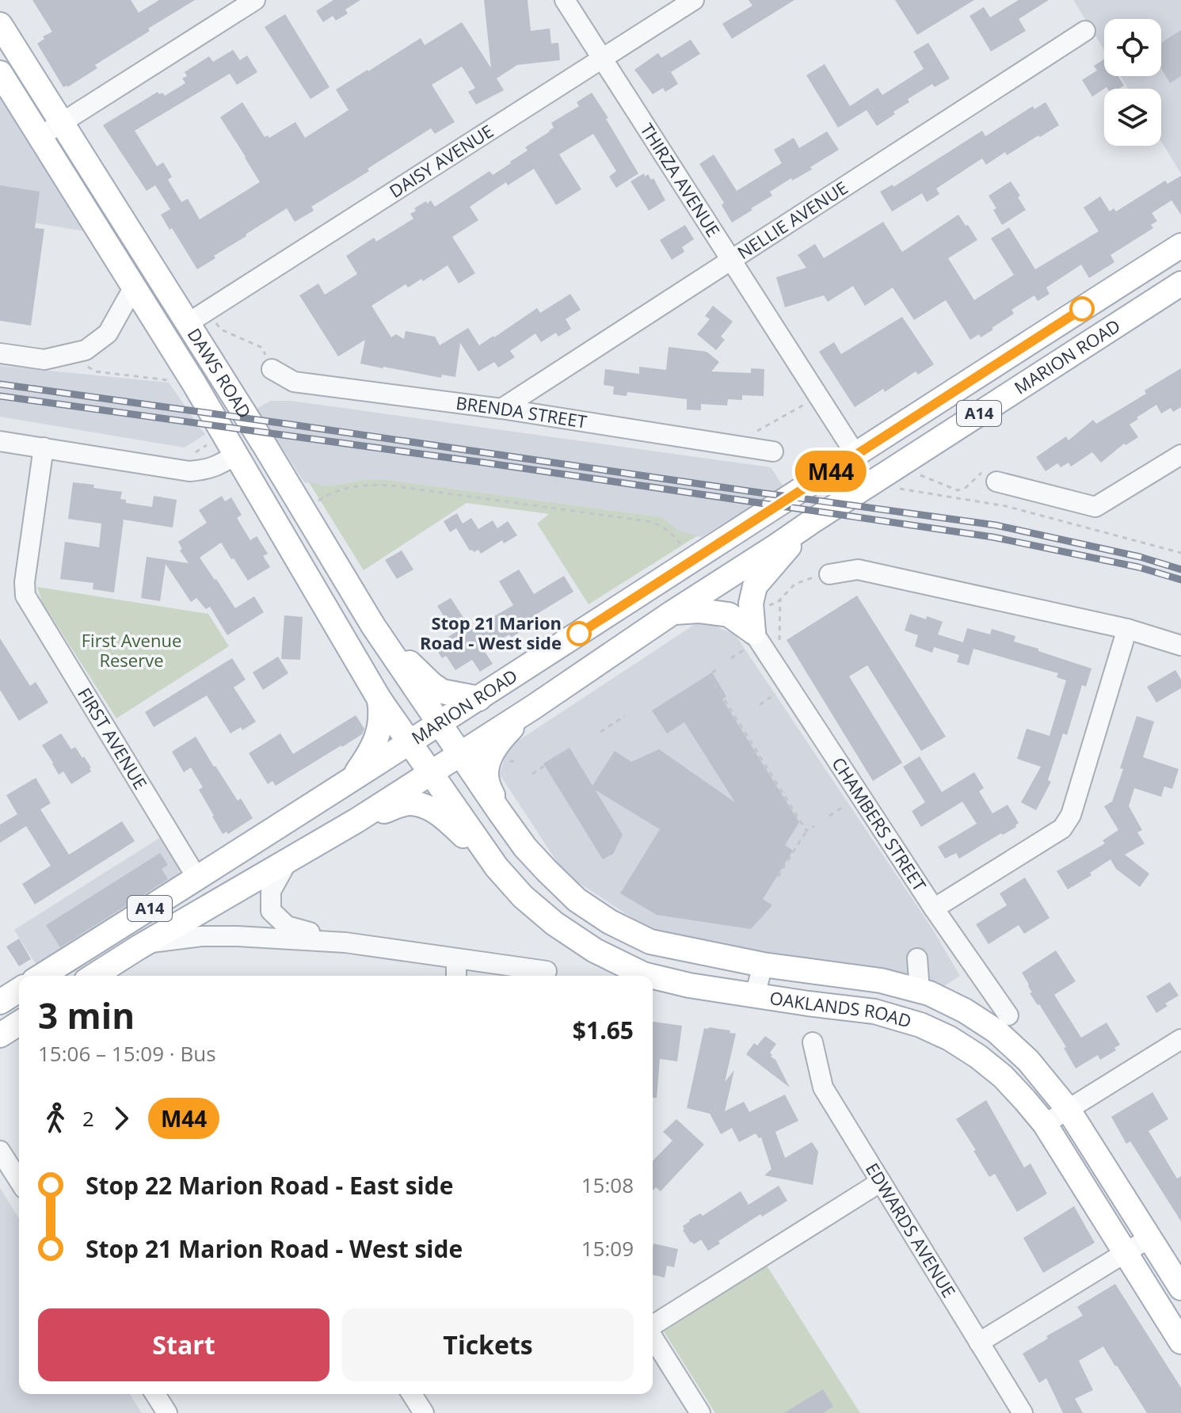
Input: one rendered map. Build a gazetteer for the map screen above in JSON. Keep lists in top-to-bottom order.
{
  "streets": {
    "main road": [
      "MARION ROAD",
      "DAWS ROAD",
      "A14",
      "OAKLANDS ROAD"
    ],
    "street": [
      "DAISY AVENUE",
      "THIRZA AVENUE",
      "NELLIE AVENUE",
      "BRENDA STREET",
      "FIRST AVENUE",
      "CHAMBERS STREET",
      "EDWARDS AVENUE"
    ]
  },
  "crossings": [
    ["DAISY AVENUE", "THIRZA AVENUE"],
    ["DAISY AVENUE", "DAWS ROAD"],
    ["THIRZA AVENUE", "NELLIE AVENUE"],
    ["THIRZA AVENUE", "MARION ROAD"],
    ["NELLIE AVENUE", "BRENDA STREET"],
    ["MARION ROAD", "DAWS ROAD"],
    ["MARION ROAD", "FIRST AVENUE"],
    ["MARION ROAD", "OAKLANDS ROAD"],
    ["DAWS ROAD", "OAKLANDS ROAD"]
  ],
  "parks": ["First Avenue Reserve"],
  "places": ["Stop 21 Marion Road - West side"],
  "lines": ["bus line M44"],
  "page": {
    "on_map": "M44",
    "heading": ["3 min", "15:06 – 15:09 · Bus", "$1.65"],
    "legs": ["2", "M44"],
    "list": [
      {
        "name": "Stop 22 Marion Road - East side",
        "value": "15:08"
      },
      {
        "name": "Stop 21 Marion Road - West side",
        "value": "15:09"
      }
    ],
    "buttons": ["Start", "Tickets"]
  }
}
